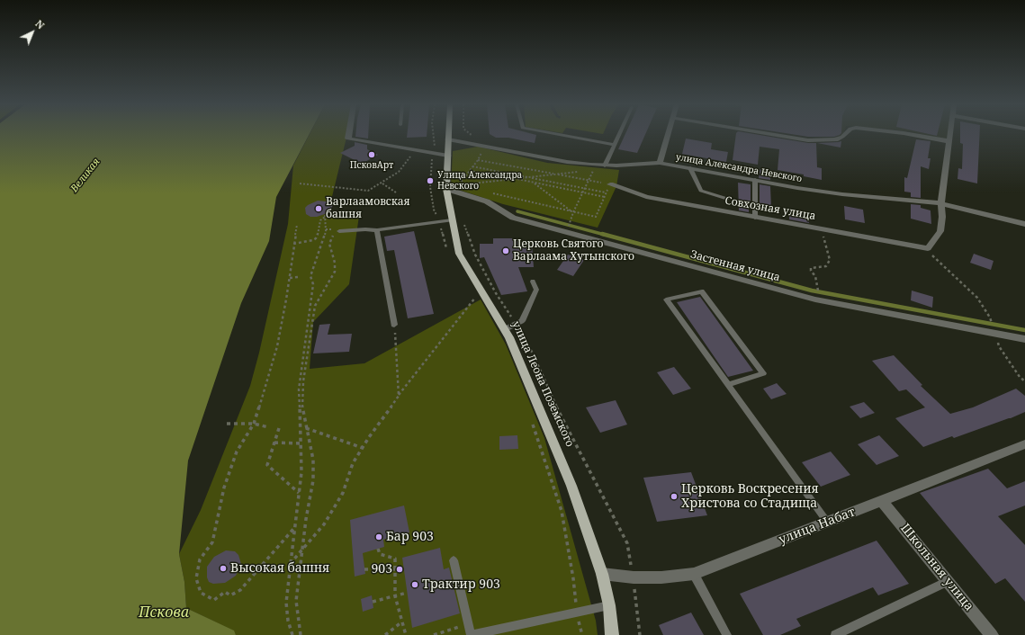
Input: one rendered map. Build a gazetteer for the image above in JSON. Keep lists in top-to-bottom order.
{
  "streets": {
    "main road": ["улица Леона Поземского"],
    "street": [
      "улица Александра Невского",
      "Совхозная улица",
      "Застенная улица",
      "улица Набат",
      "Школьная улица"
    ]
  },
  "crossings": [
    ["улица Александра Невского", "улица Леона Поземского"],
    ["Застенная улица", "улица Леона Поземского"],
    ["улица Леона Поземского", "улица Набат"],
    ["улица Набат", "Школьная улица"]
  ],
  "water": ["Великая", "Пскова"],
  "places": [
    "ПсковАрт",
    "Улица Александра Невского",
    "Варлаамовская башня",
    "Церковь Святого Варлаама Хутынского",
    "Церковь Воскресения Христова со Стадища",
    "Бар 903",
    "Высокая башня",
    "903",
    "Трактир 903"
  ],
  "north": "top right"
}
